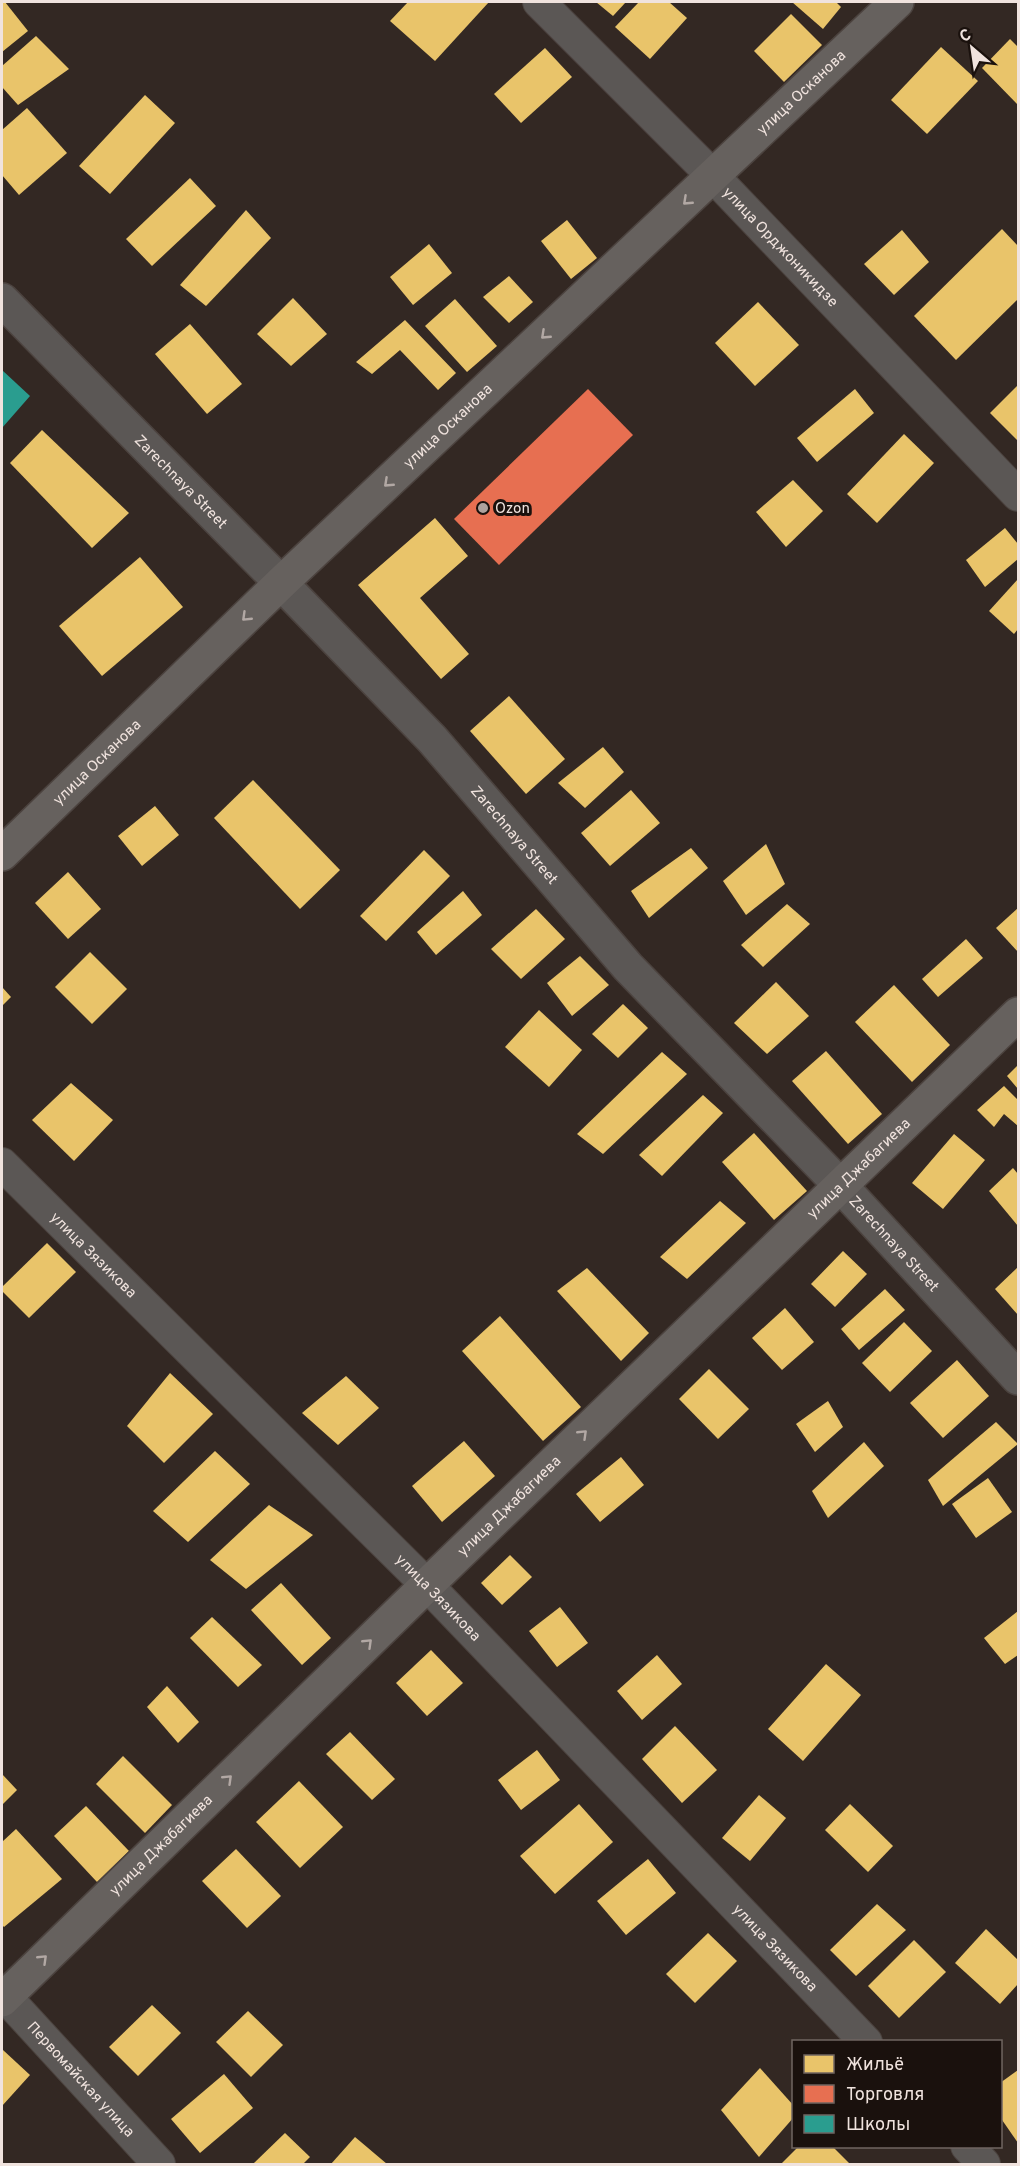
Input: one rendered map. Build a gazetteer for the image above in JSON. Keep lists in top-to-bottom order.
{
  "streets": {
    "main road": ["улица Осканова", "улица Джабагиева"],
    "street": [
      "улица Орджоникидзе",
      "Zarechnaya Street",
      "улица Зязикова",
      "Первомайская улица"
    ]
  },
  "crossings": [
    ["улица Осканова", "улица Орджоникидзе"],
    ["улица Осканова", "Zarechnaya Street"],
    ["Zarechnaya Street", "улица Джабагиева"],
    ["улица Джабагиева", "улица Зязикова"],
    ["улица Джабагиева", "Первомайская улица"]
  ],
  "one_way": ["улица Осканова", "улица Джабагиева"],
  "places": ["Ozon"],
  "legend": ["Жильё", "Торговля", "Школы"],
  "north": "top left"
}
